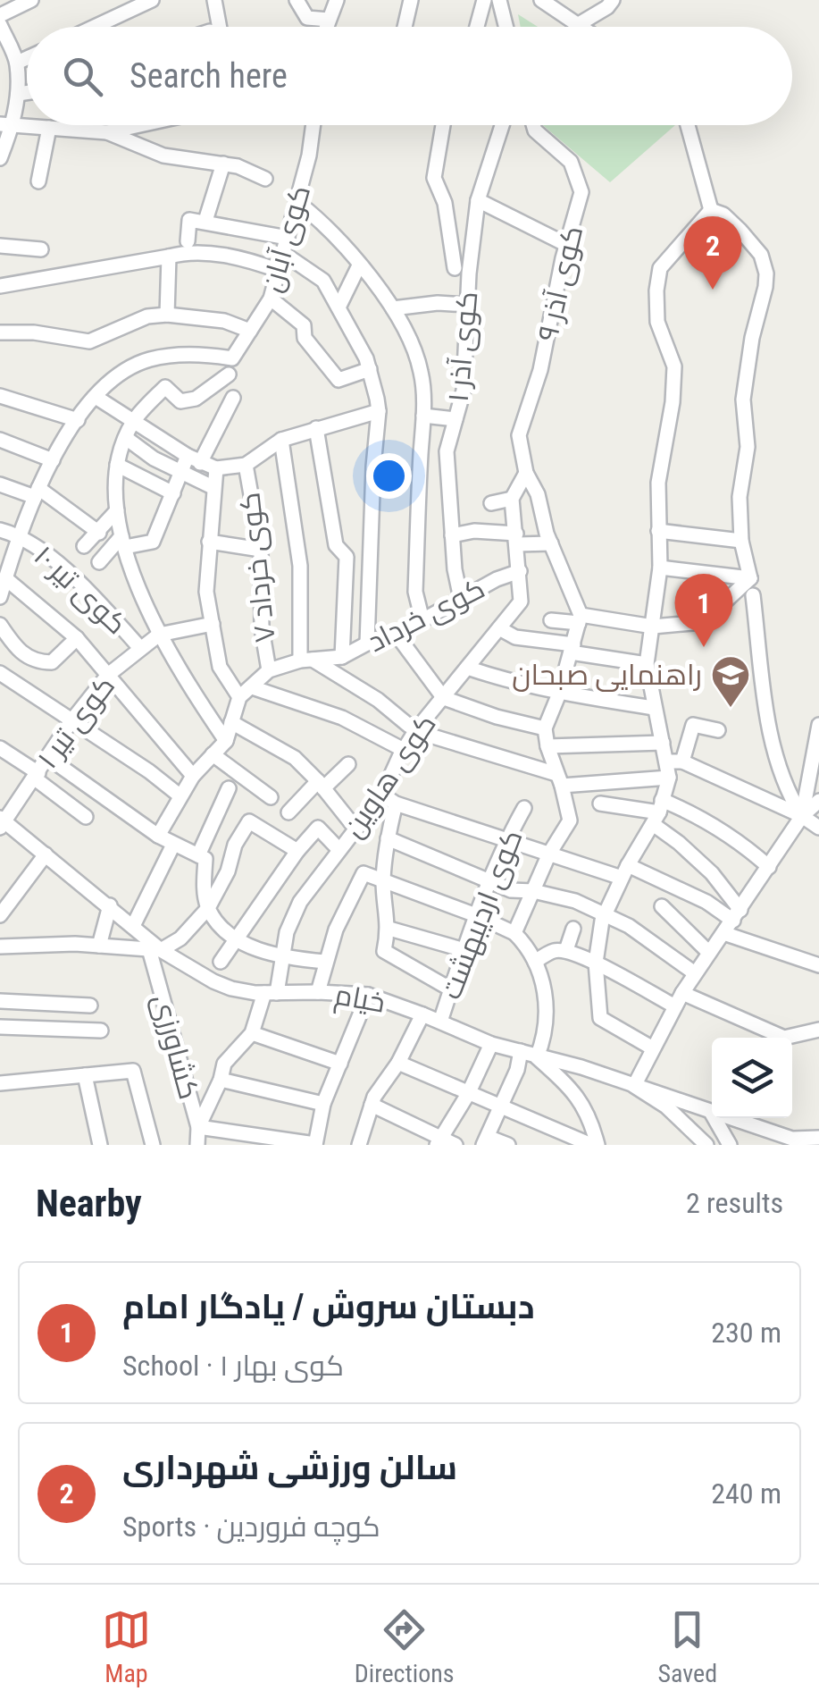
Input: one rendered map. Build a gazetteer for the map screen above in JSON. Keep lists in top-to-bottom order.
{
  "streets": {
    "street": [
      "کوی آبان",
      "کوی آذر ۹",
      "کوی آذر ۱",
      "کوی خرداد ۷",
      "کوی تیر ۱۰",
      "کوی خرداد",
      "کوی تیر ۱",
      "کوی هاوین",
      "کوی اردیبهشت",
      "خیام",
      "کشاورزی"
    ]
  },
  "crossings": [
    ["کوی آذر ۱", "کوی خرداد"],
    ["کوی خرداد ۷", "کوی خرداد"],
    ["کوی تیر ۱۰", "کوی تیر ۱"],
    ["کوی خرداد", "کوی هاوین"],
    ["کوی هاوین", "خیام"],
    ["کوی اردیبهشت", "خیام"],
    ["خیام", "کشاورزی"]
  ],
  "places": {
    "school or university": ["راهنمایی صبحان"]
  },
  "page": {
    "search": "Search here",
    "pins": ["2", "1"],
    "heading": ["Nearby", "2 results"],
    "list": [
      {
        "mark": "1",
        "name": "دبستان سروش / یادگار امام",
        "note": "School · کوی بهار ۱",
        "value": "230 m"
      },
      {
        "mark": "2",
        "name": "سالن ورزشی شهرداری",
        "note": "Sports · کوچه فروردین",
        "value": "240 m"
      }
    ],
    "nav": ["Map", "Directions", "Saved"]
  }
}
